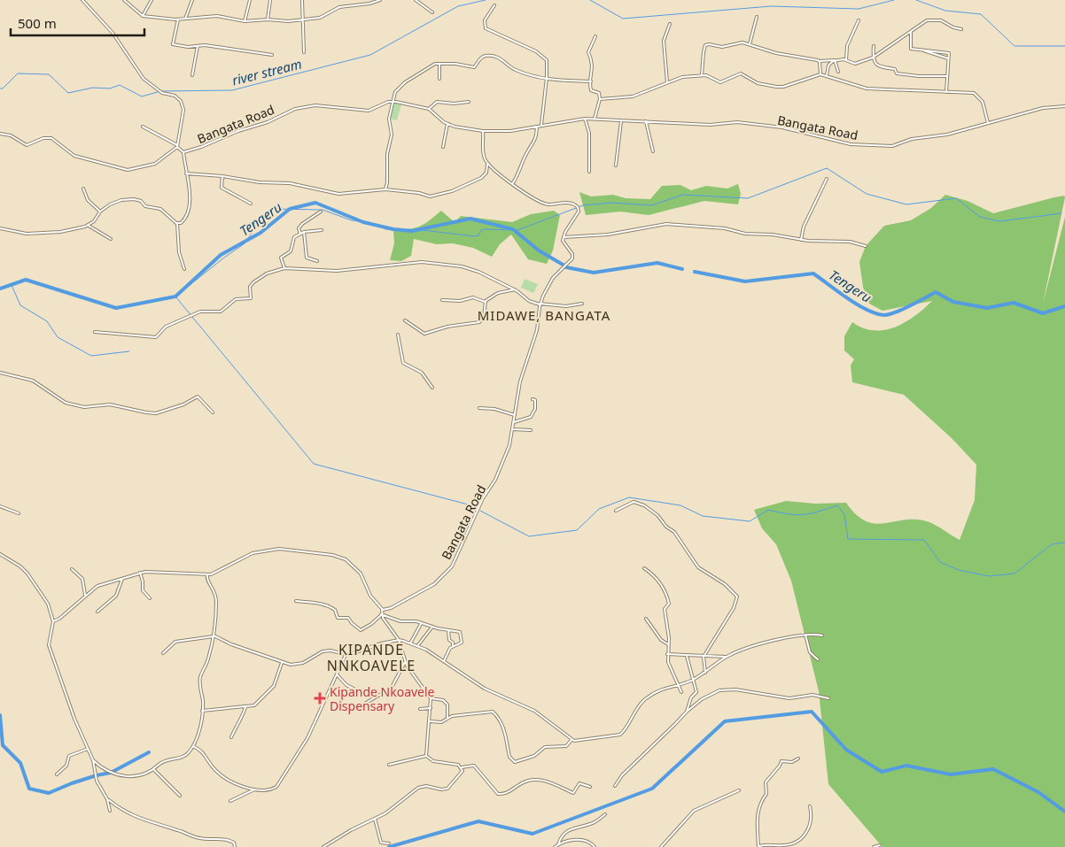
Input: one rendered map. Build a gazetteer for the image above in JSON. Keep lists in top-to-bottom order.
{
  "streets": {
    "street": ["Bangata Road"]
  },
  "districts": ["MIDAWE, BANGATA", "KIPANDE NNKOAVELE"],
  "water": ["river stream", "Tengeru"],
  "places": {
    "health": ["Kipande Nkoavele Dispensary"]
  },
  "scale_bar": "500 m"
}
